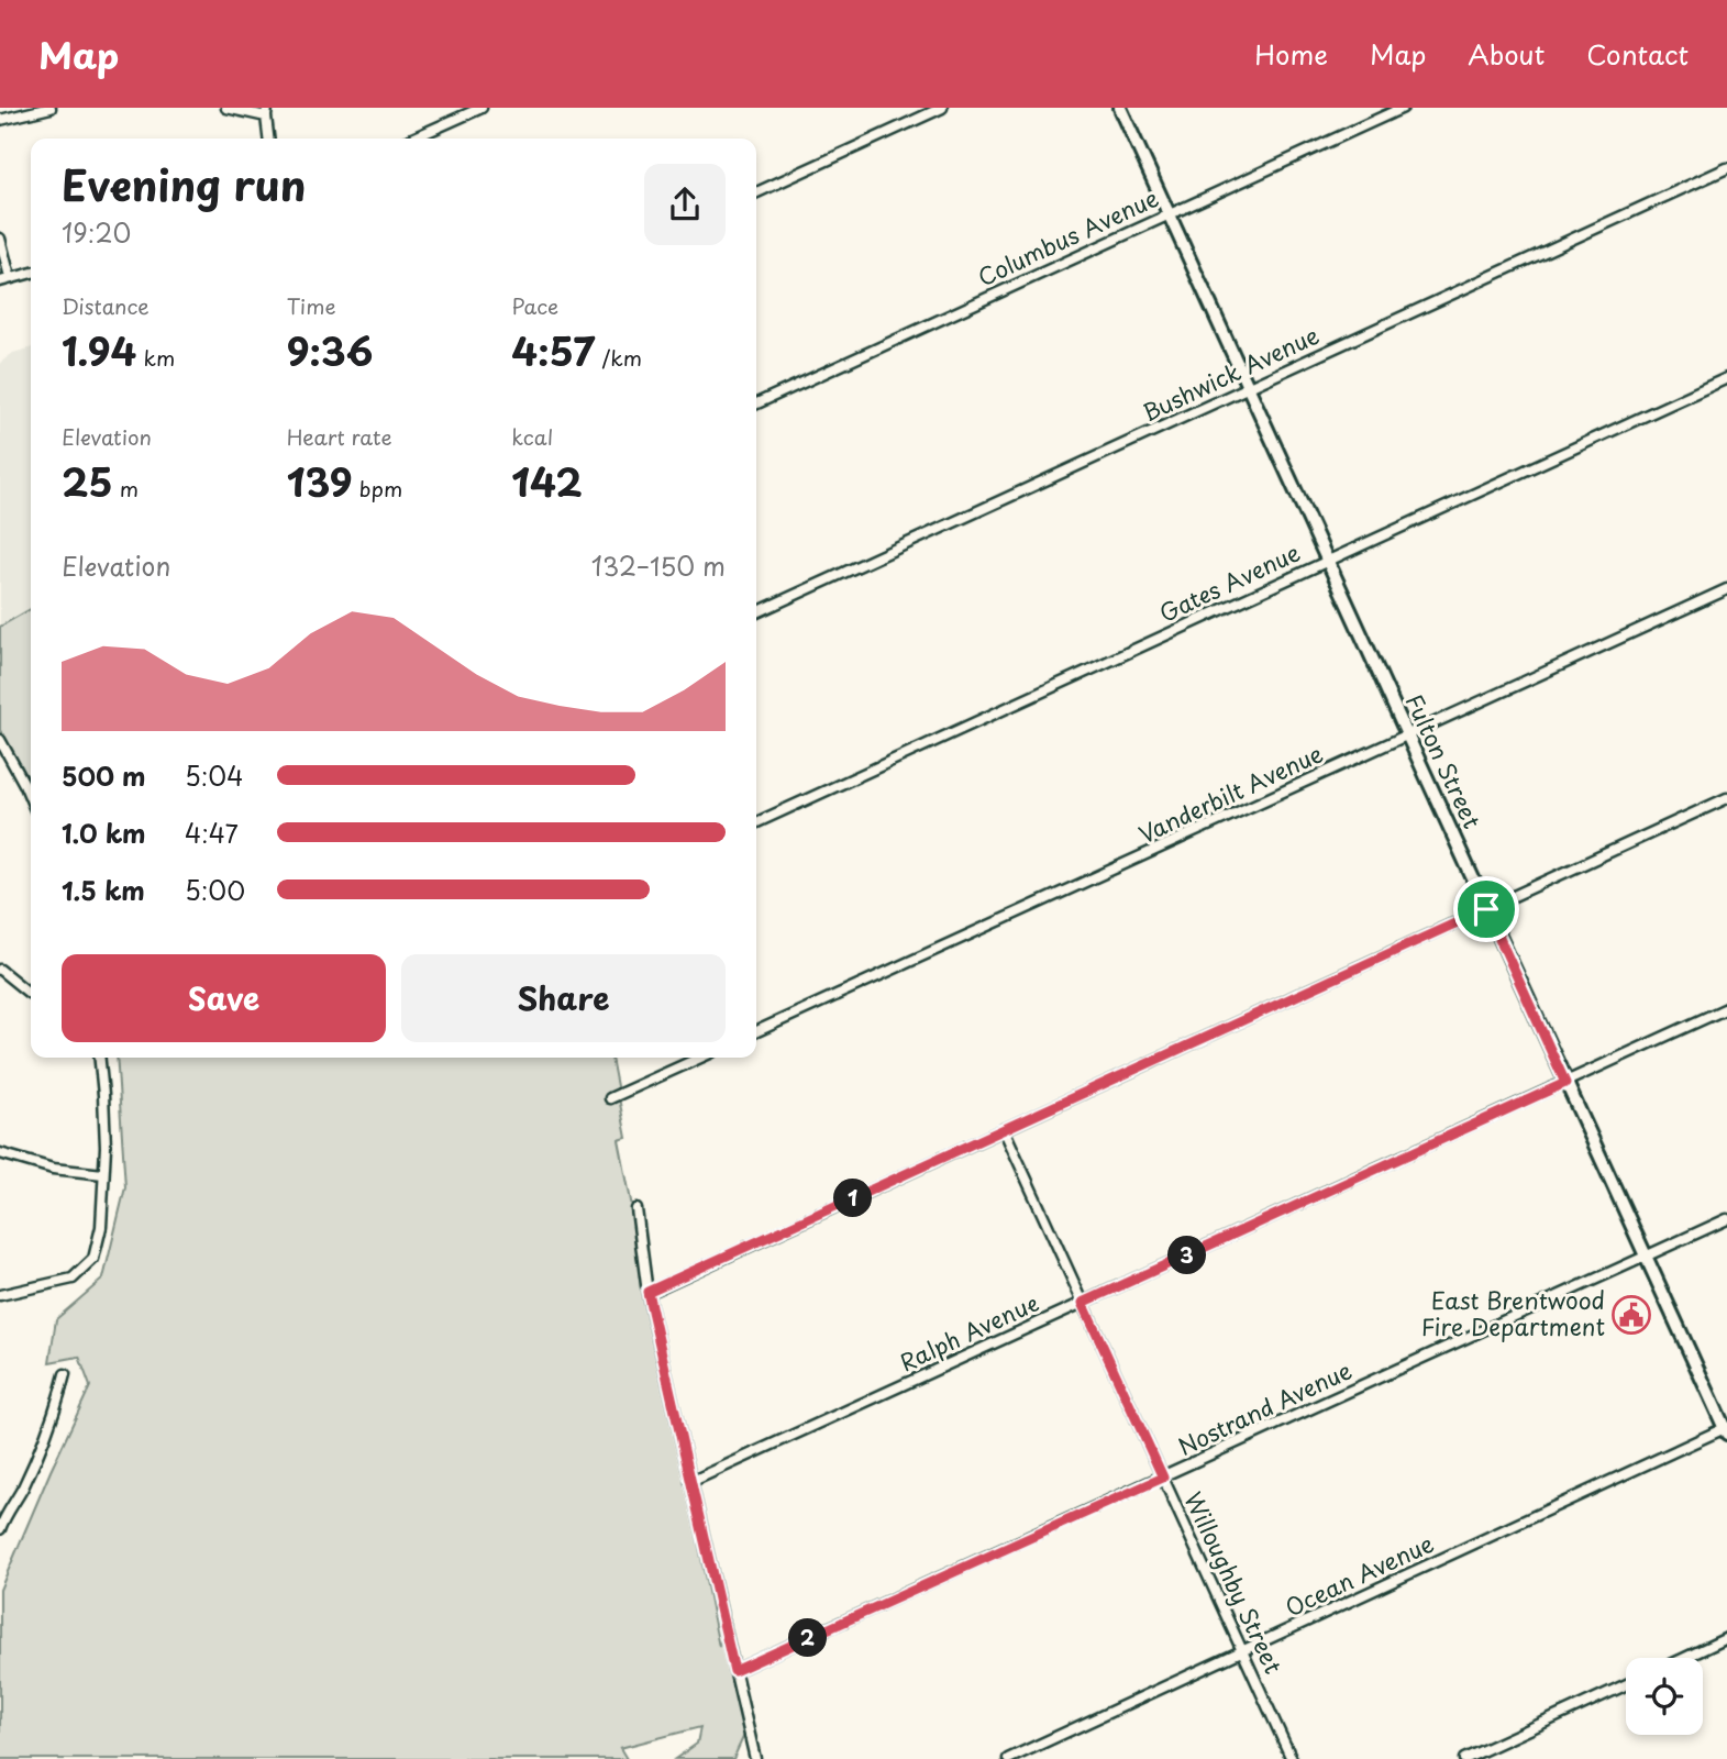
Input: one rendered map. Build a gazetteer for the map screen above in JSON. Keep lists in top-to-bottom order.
{
  "streets": {
    "street": [
      "Columbus Avenue",
      "Bushwick Avenue",
      "Gates Avenue",
      "Fulton Street",
      "Vanderbilt Avenue",
      "Ralph Avenue",
      "Nostrand Avenue",
      "Ocean Avenue",
      "Willoughby Street"
    ]
  },
  "crossings": [
    ["Columbus Avenue", "Fulton Street"],
    ["Bushwick Avenue", "Fulton Street"],
    ["Gates Avenue", "Fulton Street"],
    ["Fulton Street", "Vanderbilt Avenue"],
    ["Fulton Street", "Ralph Avenue"],
    ["Fulton Street", "Nostrand Avenue"],
    ["Fulton Street", "Ocean Avenue"],
    ["Ralph Avenue", "Willoughby Street"],
    ["Nostrand Avenue", "Willoughby Street"],
    ["Ocean Avenue", "Willoughby Street"]
  ],
  "places": {
    "public building": ["East Brentwood Fire Department"]
  },
  "page": {
    "header": "Map",
    "nav": [
      "Home",
      "Map",
      "About",
      "Contact"
    ],
    "heading": ["Evening run", "19:20"],
    "stats": [
      ["Distance", "1.94 km"],
      ["Time", "9:36"],
      ["Pace", "4:57 /km"],
      ["Elevation", "25 m"],
      ["Heart rate", "139 bpm"],
      ["kcal", "142"]
    ],
    "chart": ["Elevation", "132–150 m"],
    "list": [
      {
        "name": "500 m",
        "note": "5:04"
      },
      {
        "name": "1.0 km",
        "note": "4:47"
      },
      {
        "name": "1.5 km",
        "note": "5:00"
      }
    ],
    "buttons": ["Save", "Share"],
    "pins": ["1", "3", "2"]
  }
}
